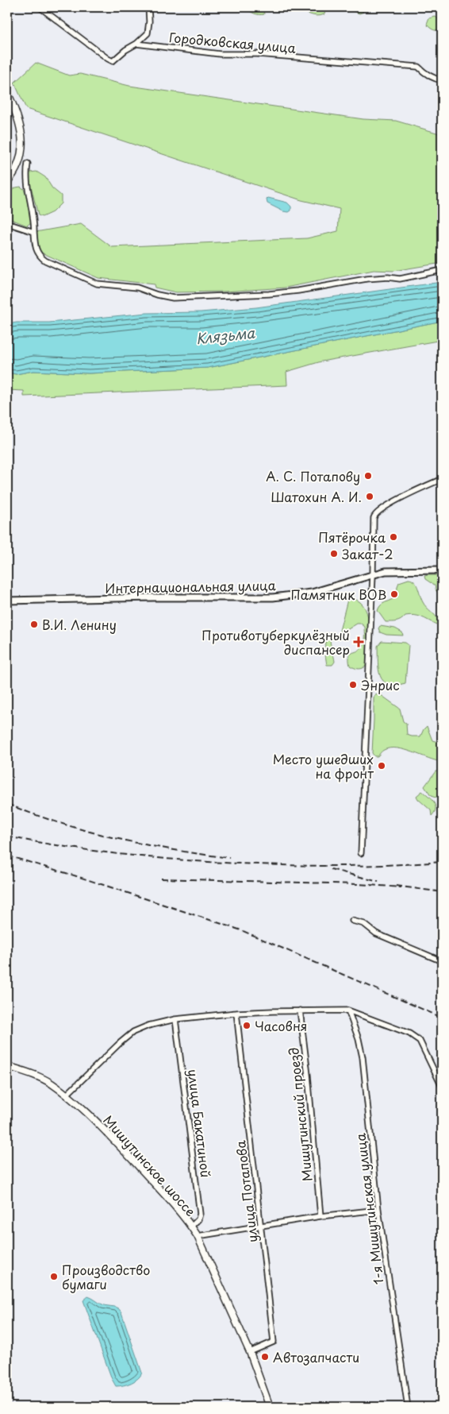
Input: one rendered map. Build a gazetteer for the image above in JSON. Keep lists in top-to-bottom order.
{
  "streets": {
    "main road": ["Мишутинское шоссе"],
    "street": [
      "Городковская улица",
      "Интернациональная улица",
      "Мишутинский проезд",
      "улица Бакатиной",
      "улица Потапова",
      "1-я Мишутинская улица"
    ]
  },
  "crossings": [
    ["улица Бакатиной", "Мишутинское шоссе"],
    ["Мишутинское шоссе", "улица Потапова"]
  ],
  "water": ["Клязьма"],
  "places": {
    "other": [
      "А. С. Потапову",
      "Шатохин А. И.",
      "Пятёрочка",
      "Закат-2",
      "Памятник ВОВ",
      "В.И. Ленину",
      "Энрис",
      "Место ушедших на фронт",
      "Часовня",
      "Производство бумаги",
      "Автозапчасти"
    ],
    "health": ["Противотуберкулёзный диспансер"]
  }
}
